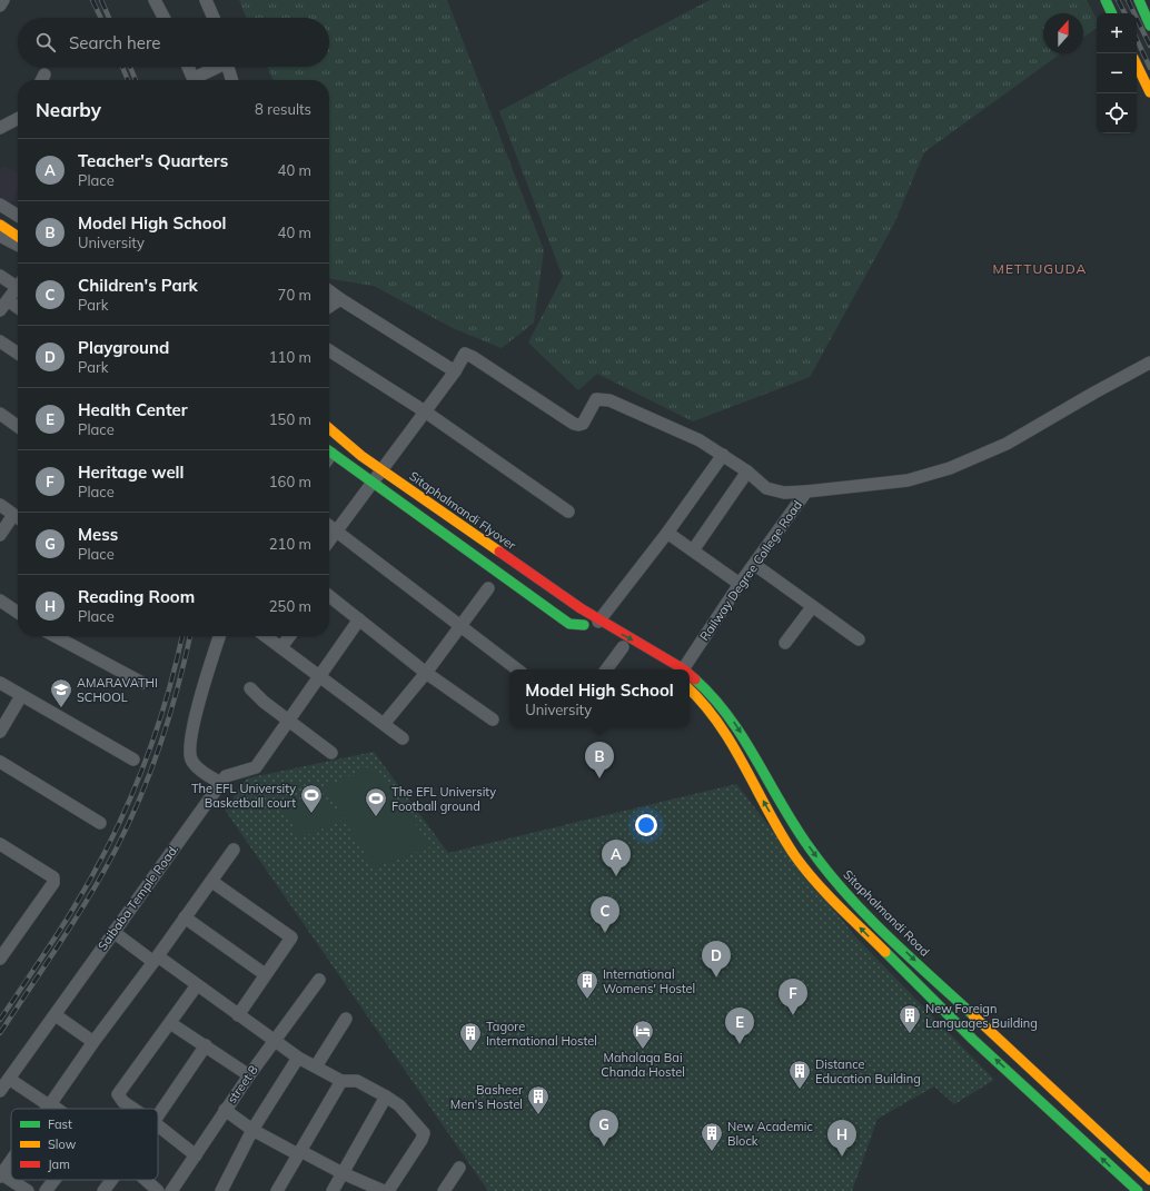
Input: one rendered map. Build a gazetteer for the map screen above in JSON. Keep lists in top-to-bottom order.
{
  "streets": {
    "main road": ["Sitaphalmandi Flyover", "Sitaphalmandi Road"],
    "street": ["Railway Degree College Road", "Saibaba Temple Road.", "street 8"]
  },
  "crossings": [
    ["Sitaphalmandi Flyover", "Sitaphalmandi Road"]
  ],
  "districts": ["METTUGUDA"],
  "places": {
    "school or university": ["AMARAVATHI SCHOOL"],
    "sports": ["The EFL University Basketball court", "The EFL University Football ground"],
    "building": [
      "International Womens' Hostel",
      "New Foreign Languages Building",
      "Tagore International Hostel",
      "Distance Education Building",
      "Basheer Men's Hostel",
      "New Academic Block"
    ],
    "hotel": ["Mahalaqa Bai Chanda Hostel"]
  },
  "legend": ["Fast", "Slow", "Jam"],
  "north": "top",
  "page": {
    "map_buttons": ["+", "−"],
    "search": "Search here",
    "heading": ["Nearby", "8 results"],
    "list": [
      {
        "mark": "A",
        "name": "Teacher's Quarters",
        "note": "Place",
        "value": "40 m"
      },
      {
        "mark": "B",
        "name": "Model High School",
        "note": "University",
        "value": "40 m"
      },
      {
        "mark": "C",
        "name": "Children's Park",
        "note": "Park",
        "value": "70 m"
      },
      {
        "mark": "D",
        "name": "Playground",
        "note": "Park",
        "value": "110 m"
      },
      {
        "mark": "E",
        "name": "Health Center",
        "note": "Place",
        "value": "150 m"
      },
      {
        "mark": "F",
        "name": "Heritage well",
        "note": "Place",
        "value": "160 m"
      },
      {
        "mark": "G",
        "name": "Mess",
        "note": "Place",
        "value": "210 m"
      },
      {
        "mark": "H",
        "name": "Reading Room",
        "note": "Place",
        "value": "250 m"
      }
    ],
    "popup": ["Model High School", "University"],
    "pins": [
      "B",
      "A",
      "C",
      "D",
      "F",
      "E",
      "G",
      "H"
    ]
  }
}
